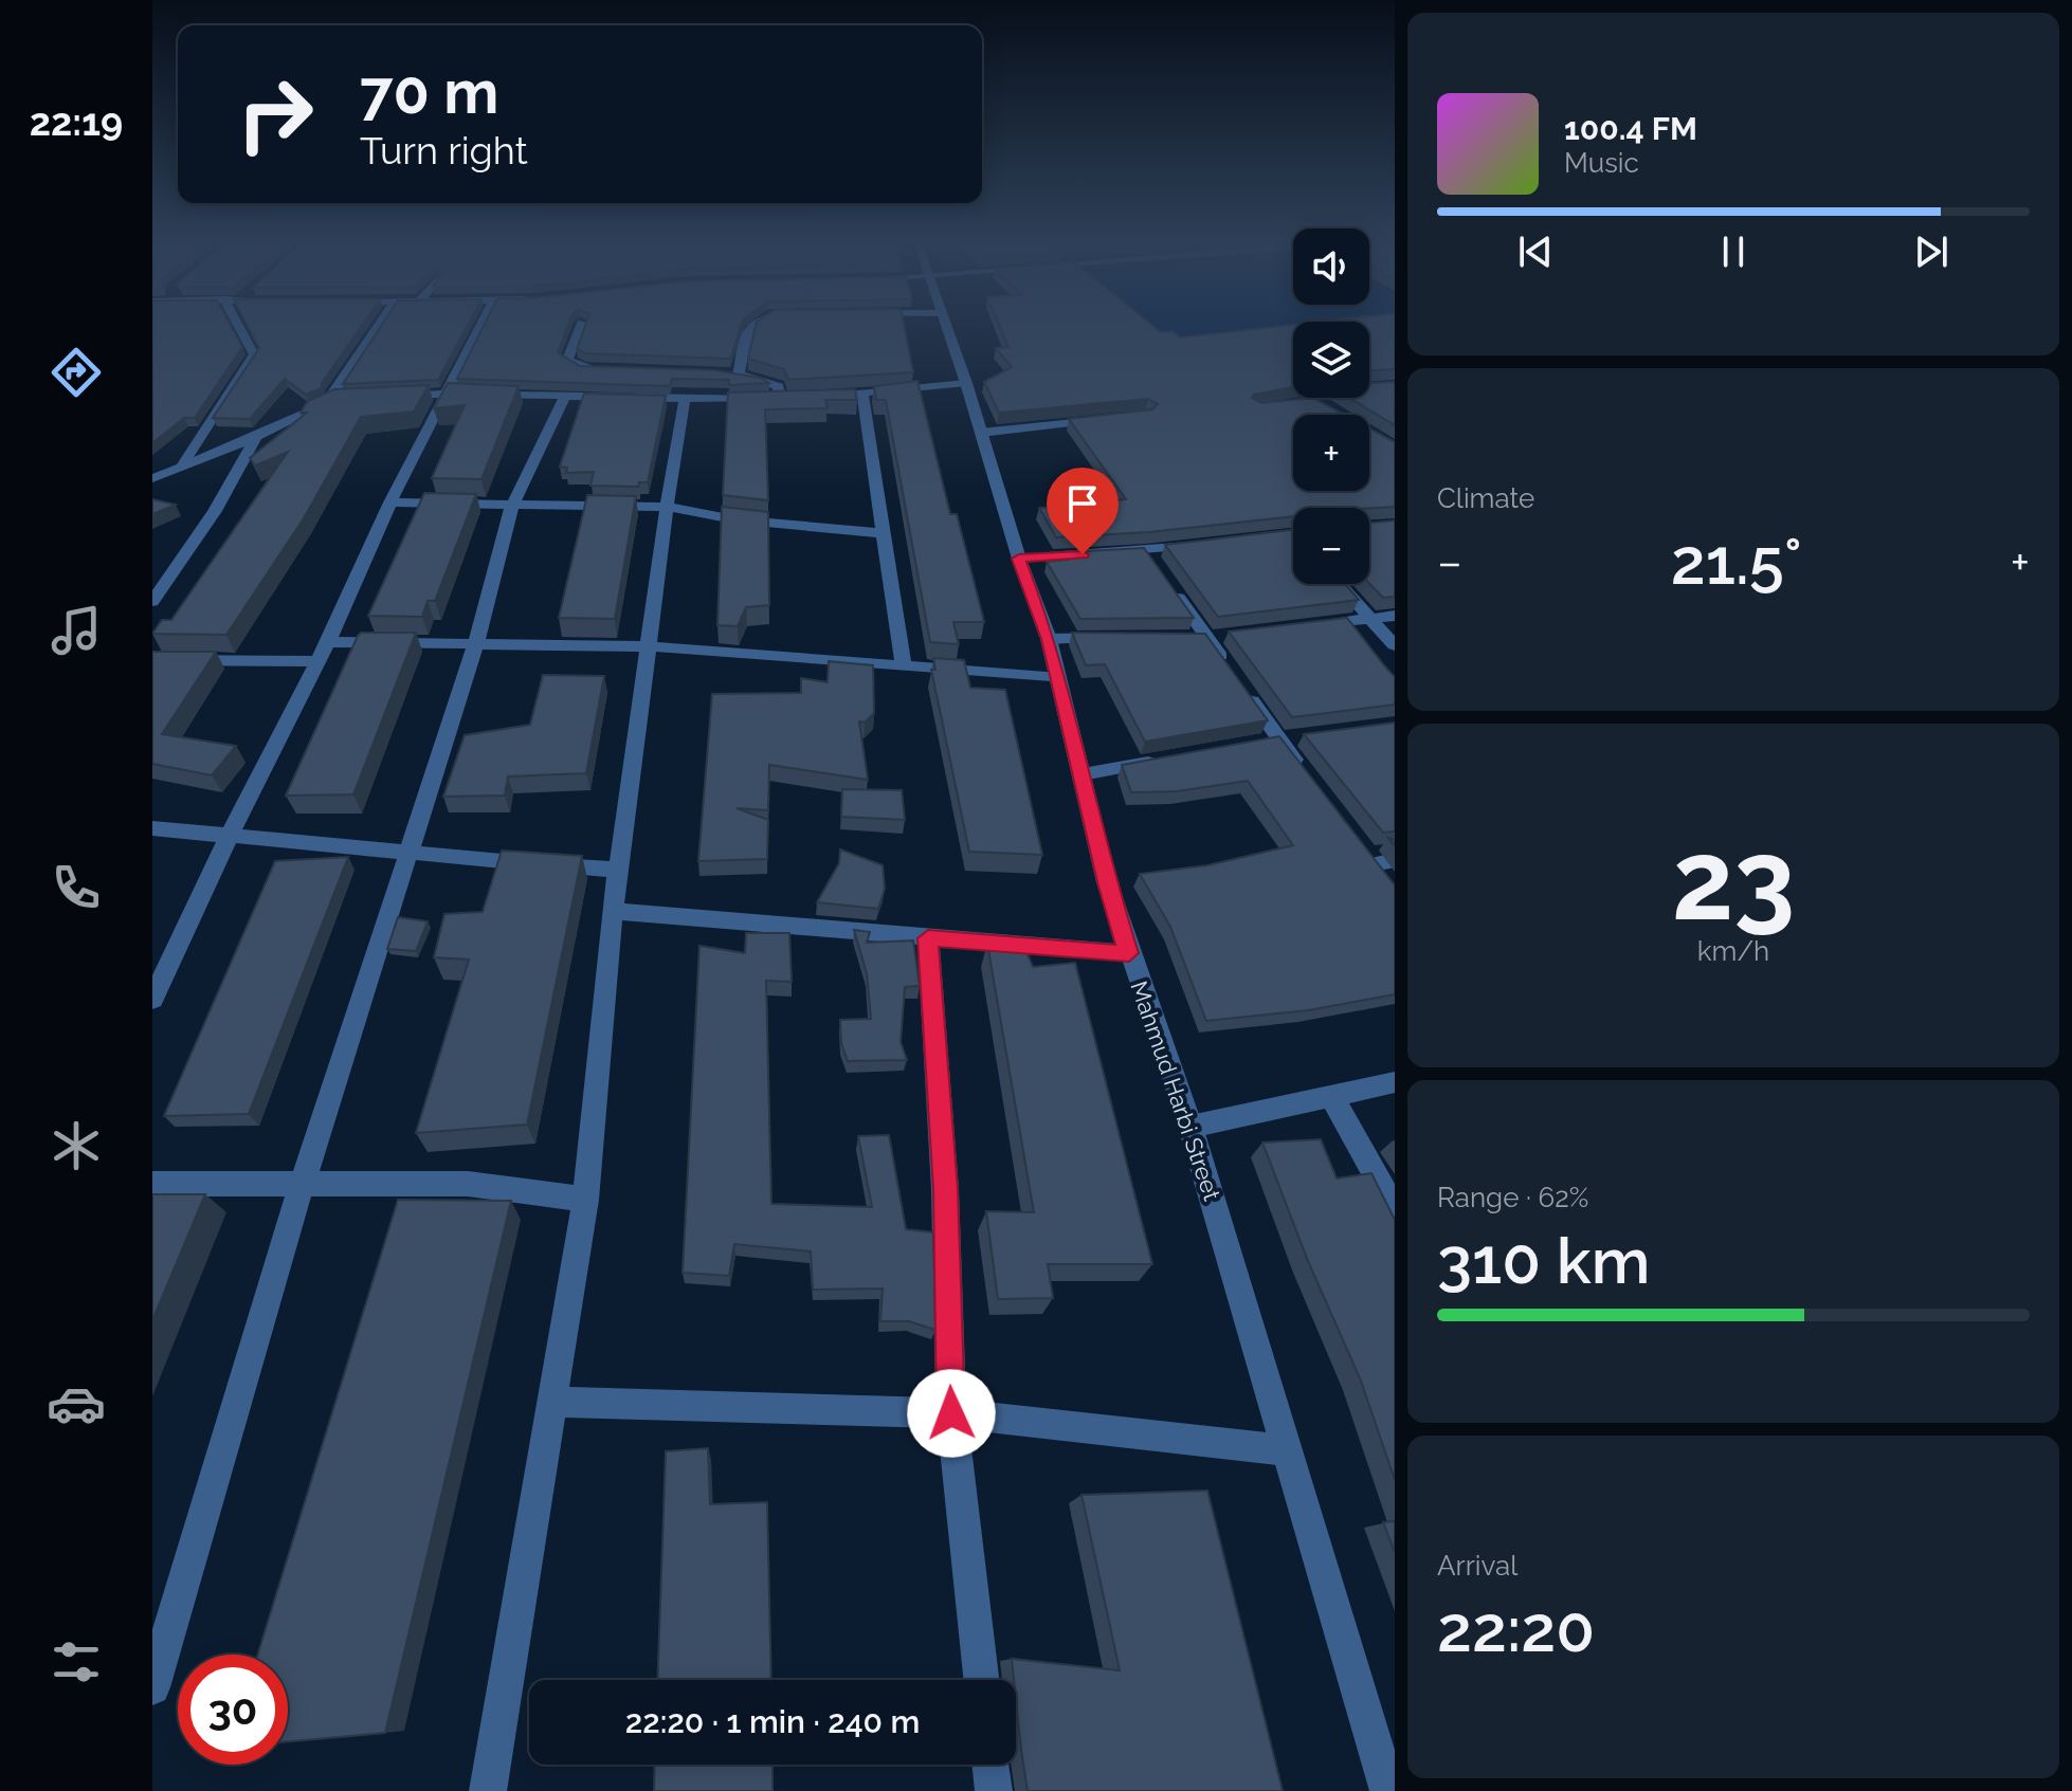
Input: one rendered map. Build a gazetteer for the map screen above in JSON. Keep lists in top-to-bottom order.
{
  "streets": {
    "street": ["Mahmud Harbi Street"]
  },
  "page": {
    "tabs": "22:19",
    "turn": ["70 m", "Turn right"],
    "song": ["100.4 FM", "Music"],
    "map_buttons": ["+", "−"],
    "tile": [
      "Climate",
      ["23", "km/h"],
      ["Range · 62%", "310 km"],
      ["Arrival", "22:20"]
    ],
    "heat": ["−", "21.5°", "+"],
    "limit": "30",
    "trip": "22:20 · 1 min · 240 m"
  }
}
